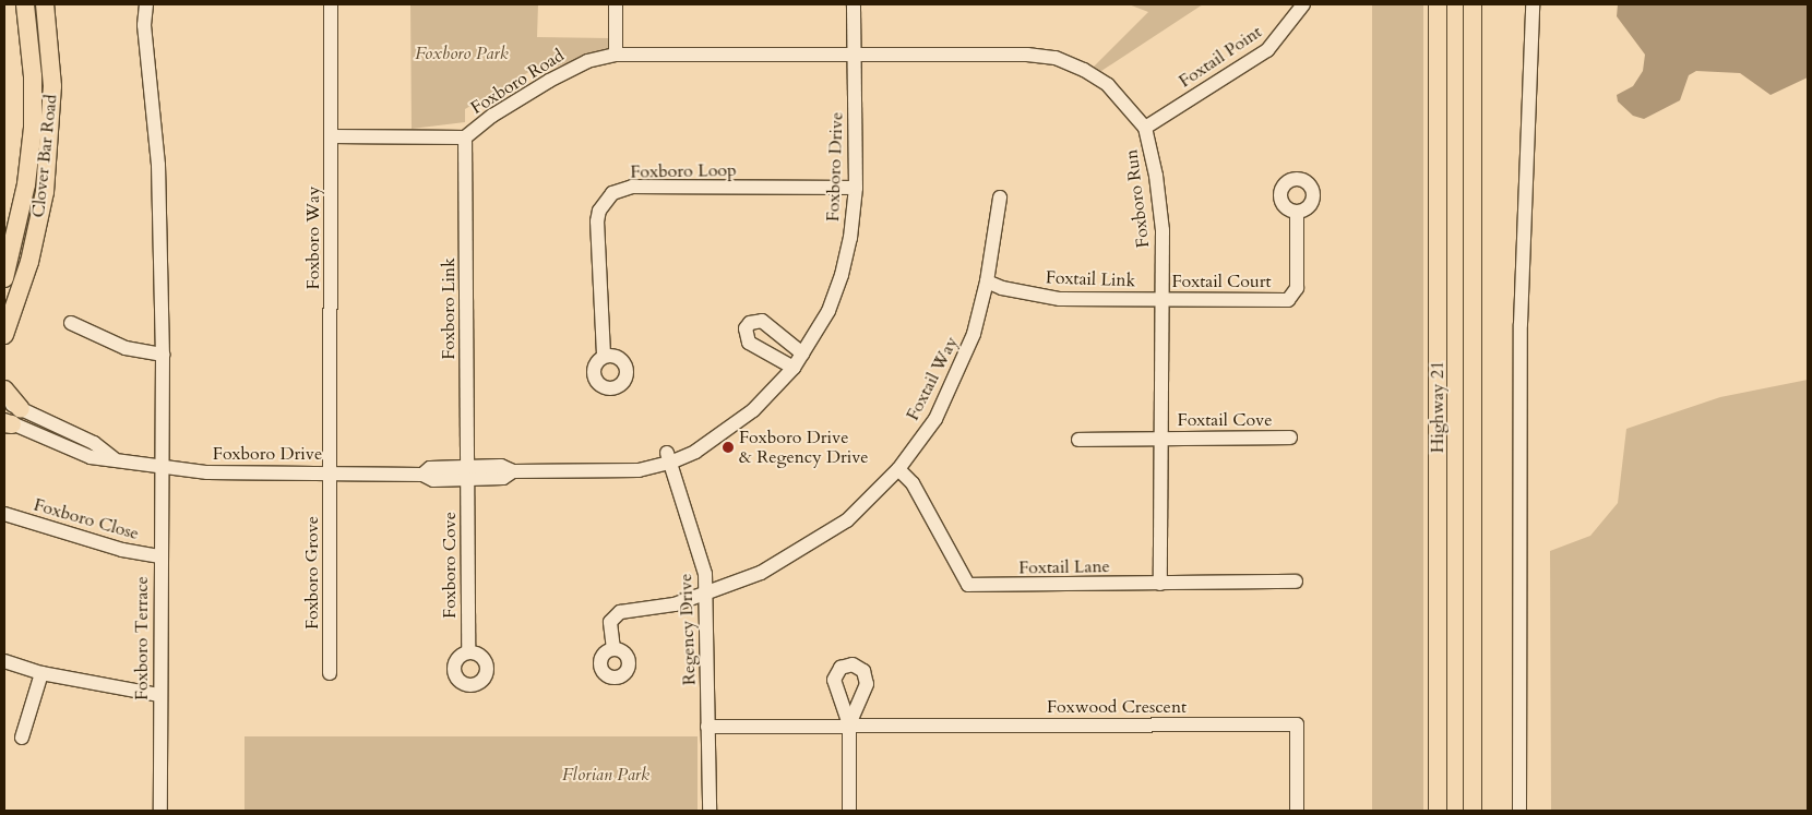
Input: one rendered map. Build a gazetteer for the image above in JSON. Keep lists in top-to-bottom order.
{
  "streets": {
    "main road": ["Clover Bar Road", "Highway 21"],
    "street": [
      "Foxtail Point",
      "Foxboro Road",
      "Foxboro Drive",
      "Foxboro Loop",
      "Foxboro Run",
      "Foxboro Way",
      "Foxtail Link",
      "Foxtail Court",
      "Foxboro Link",
      "Foxtail Way",
      "Foxtail Cove",
      "Foxboro Close",
      "Foxboro Cove",
      "Foxtail Lane",
      "Foxboro Grove",
      "Regency Drive",
      "Foxboro Terrace",
      "Foxwood Crescent"
    ]
  },
  "crossings": [
    ["Foxtail Point", "Foxboro Run"],
    ["Foxboro Road", "Foxboro Drive"],
    ["Foxboro Road", "Foxboro Run"],
    ["Foxboro Road", "Foxboro Way"],
    ["Foxboro Road", "Foxboro Link"],
    ["Foxboro Drive", "Foxboro Loop"],
    ["Foxboro Drive", "Foxboro Run"],
    ["Foxboro Drive", "Foxboro Way"],
    ["Foxboro Drive", "Foxboro Link"],
    ["Foxboro Drive", "Foxboro Cove"],
    ["Foxboro Drive", "Foxboro Grove"],
    ["Foxboro Drive", "Regency Drive"],
    ["Foxboro Drive", "Foxboro Terrace"],
    ["Foxboro Run", "Foxtail Link"],
    ["Foxboro Run", "Foxtail Court"],
    ["Foxboro Run", "Foxtail Cove"],
    ["Foxboro Run", "Foxtail Lane"],
    ["Foxboro Way", "Foxboro Grove"],
    ["Foxtail Link", "Foxtail Court"],
    ["Foxtail Link", "Foxtail Way"],
    ["Foxboro Link", "Foxboro Cove"],
    ["Foxtail Way", "Foxtail Lane"],
    ["Foxtail Way", "Regency Drive"],
    ["Foxboro Close", "Foxboro Terrace"],
    ["Regency Drive", "Foxwood Crescent"]
  ],
  "parks": ["Foxboro Park", "Florian Park"],
  "places": ["Foxboro Drive & Regency Drive"]
}
